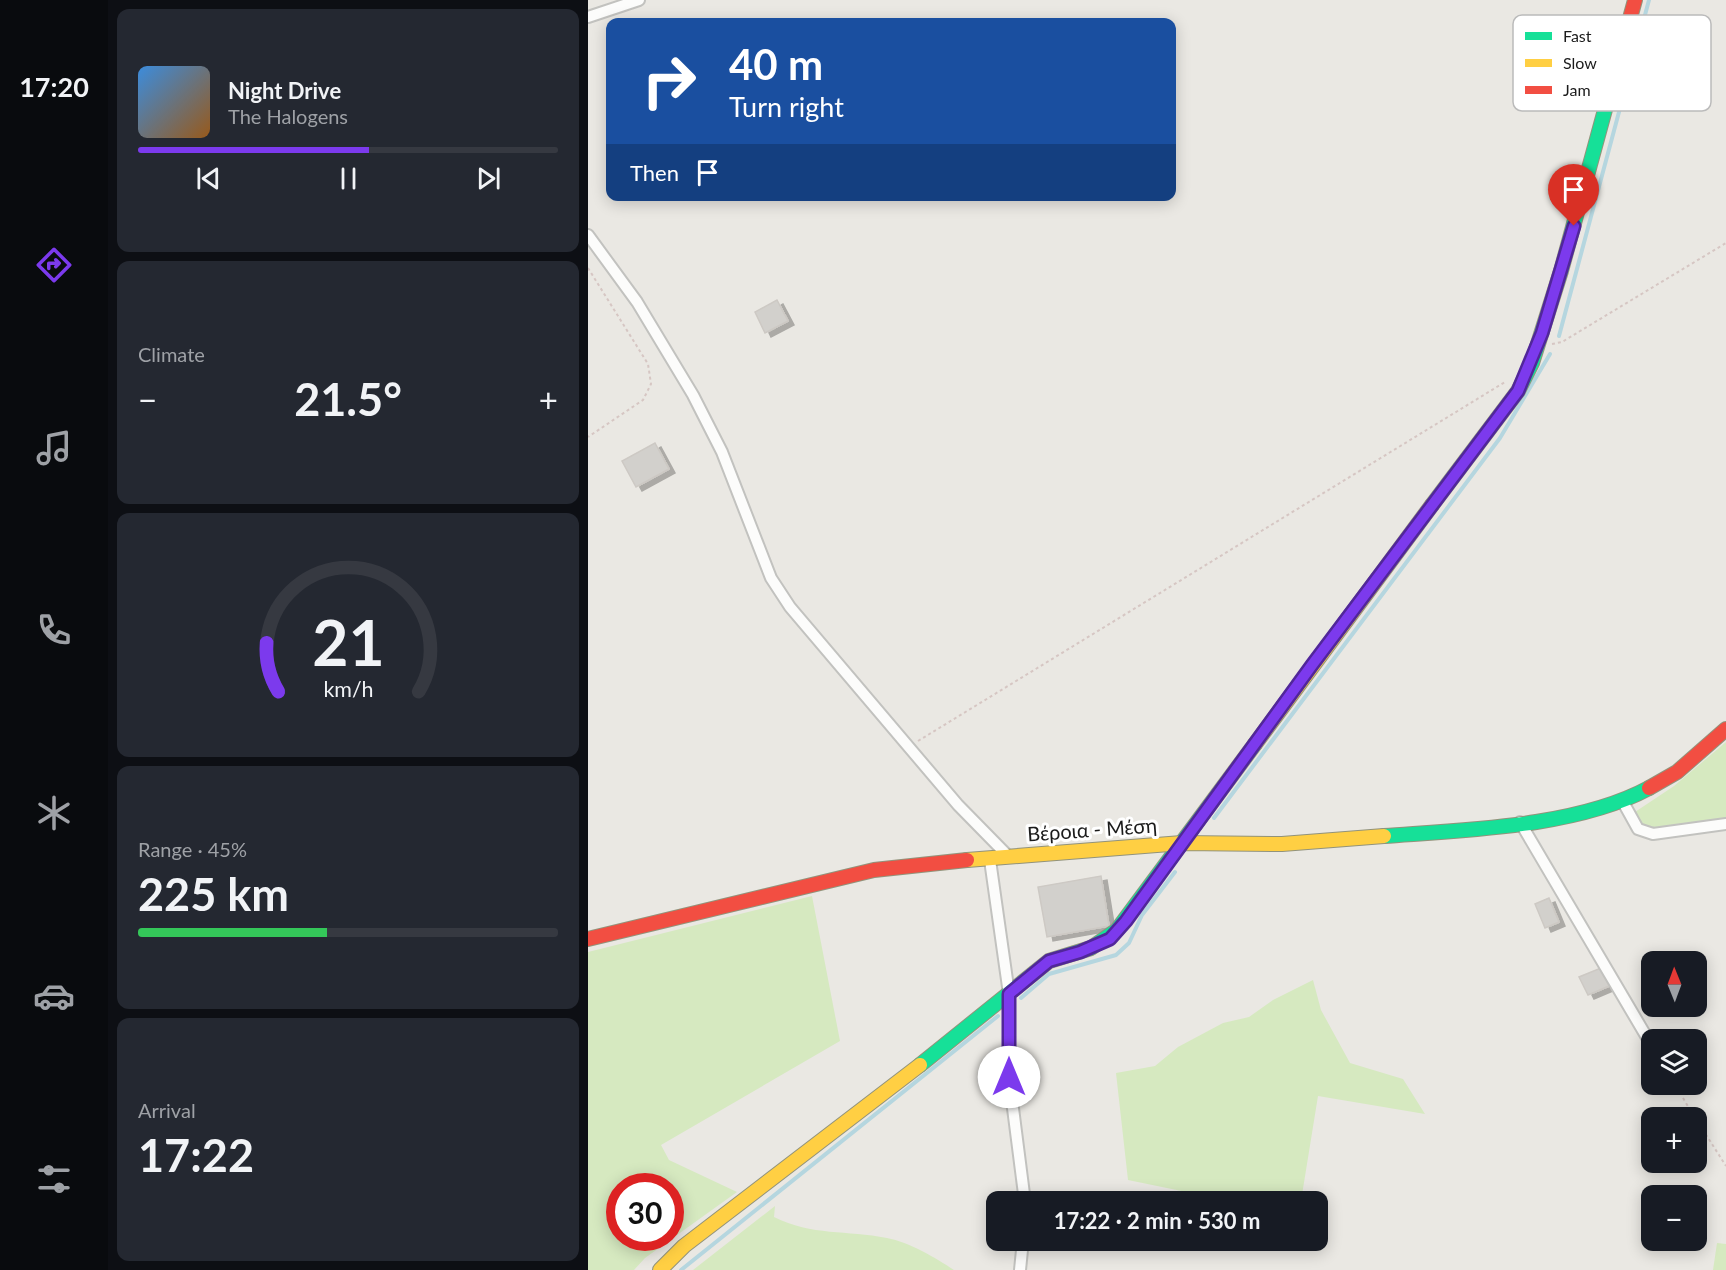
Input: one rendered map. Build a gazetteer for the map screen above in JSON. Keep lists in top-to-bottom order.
{
  "streets": {
    "street": ["Βέροια - Μέση"]
  },
  "legend": ["Fast", "Slow", "Jam"],
  "north": "top",
  "page": {
    "tabs": "17:20",
    "turn": ["40 m", "Turn right"],
    "song": ["Night Drive", "The Halogens"],
    "then": "Then",
    "tile": [
      "Climate",
      ["Range · 45%", "225 km"],
      ["Arrival", "17:22"]
    ],
    "heat": ["−", "21.5°", "+"],
    "map_buttons": ["+", "−"],
    "limit": "30",
    "trip": "17:22 · 2 min · 530 m",
    "gauge": ["21", "km/h"]
  }
}
